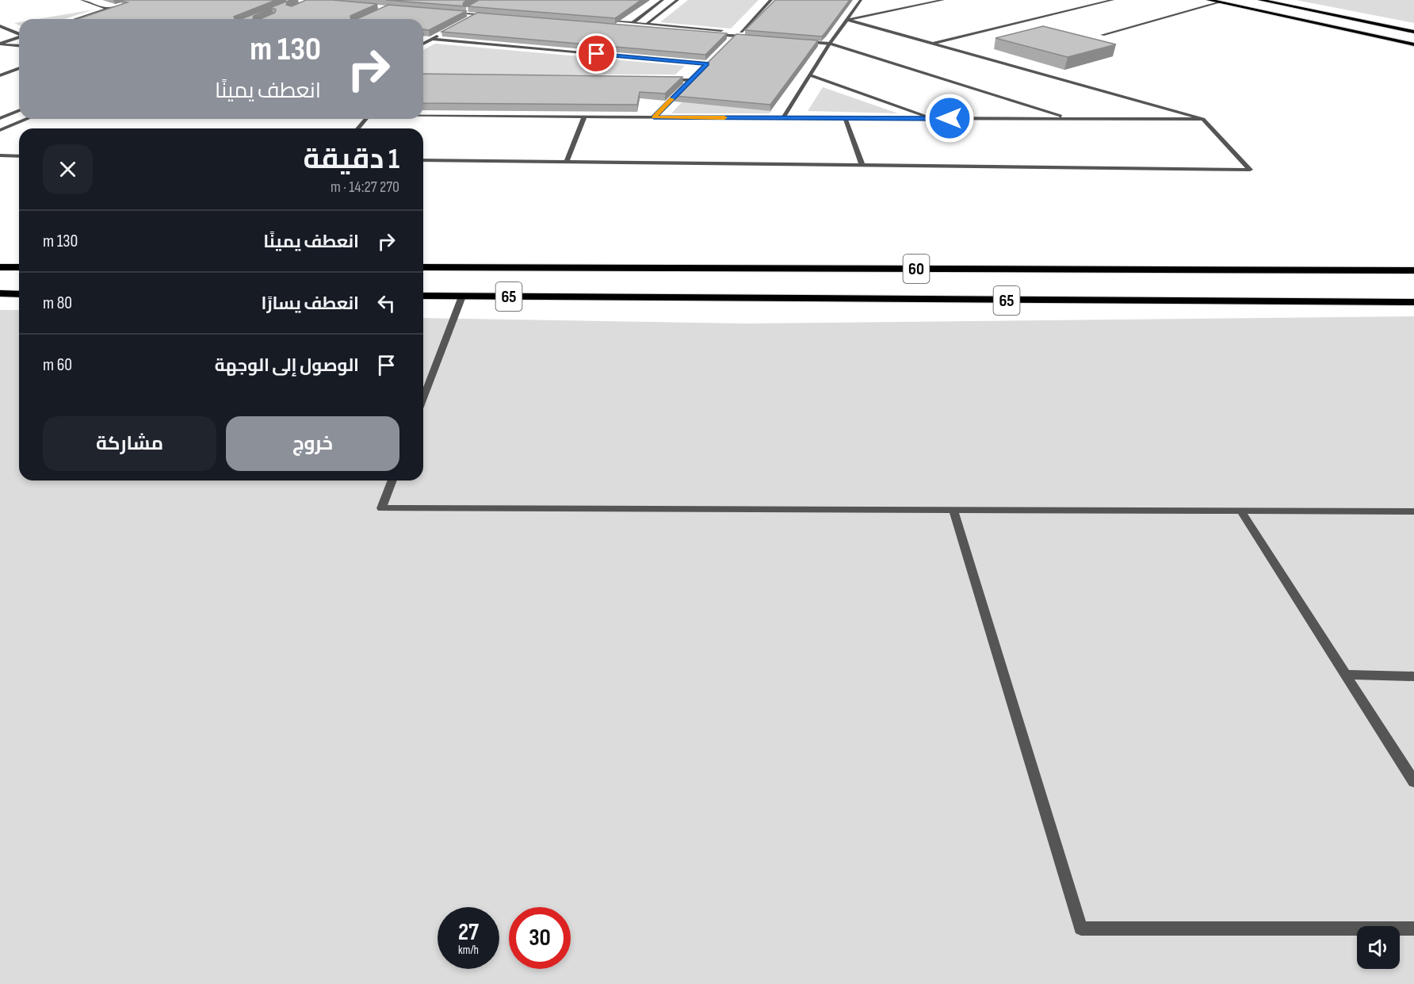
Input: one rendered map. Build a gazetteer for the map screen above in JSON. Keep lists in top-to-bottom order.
{
  "streets": {
    "highway": ["60", "65"]
  },
  "page": {
    "turn": ["130 m", "انعطف يمينًا"],
    "heading": ["1 دقيقة", "270 m · 14:27"],
    "list": [
      {
        "name": "انعطف يمينًا",
        "value": "130 m"
      },
      {
        "name": "انعطف يسارًا",
        "value": "80 m"
      },
      {
        "name": "الوصول إلى الوجهة",
        "value": "60 m"
      }
    ],
    "buttons": ["خروج", "مشاركة"],
    "speed": "27 km/h",
    "limit": "30"
  }
}
